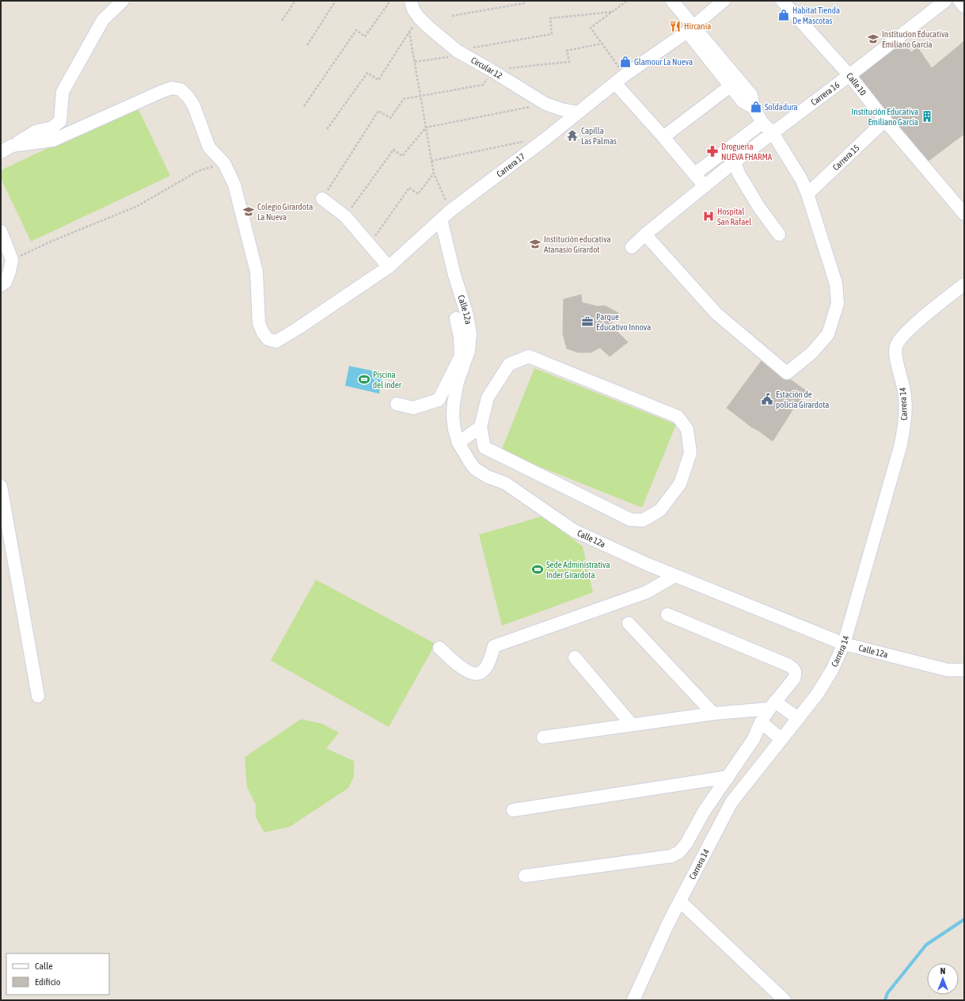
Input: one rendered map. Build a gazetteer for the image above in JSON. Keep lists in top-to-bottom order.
{
  "streets": {
    "street": [
      "Circular 12",
      "Calle 10",
      "Carrera 16",
      "Carrera 15",
      "Carrera 17",
      "Calle 12a",
      "Carrera 14"
    ]
  },
  "crossings": [
    ["Circular 12", "Carrera 17"],
    ["Calle 10", "Carrera 16"],
    ["Calle 10", "Carrera 15"],
    ["Carrera 17", "Calle 12a"],
    ["Calle 12a", "Carrera 14"]
  ],
  "places": {
    "shop": ["Habitat Tienda De Mascotas", "Glamour La Nueva", "Soldadura"],
    "restaurant": ["Hircania"],
    "school or university": ["Institucion Educativa Emiliano Garcia", "Colegio Girardota La Nueva", "Institución educativa Atanasio Girardot"],
    "building": ["Institución Educativa Emiliano García"],
    "temple": ["Capilla Las Palmas"],
    "pharmacy": ["Droguería NUEVA FHARMA"],
    "hospital": ["Hospital San Rafael"],
    "office": ["Parque Educativo Innova"],
    "sports": ["Piscina del inder", "Sede Administrativa Inder Girardota"],
    "public building": ["Estación de policia Girardota"]
  },
  "legend": ["Calle", "Edificio"],
  "north": "top"
}
